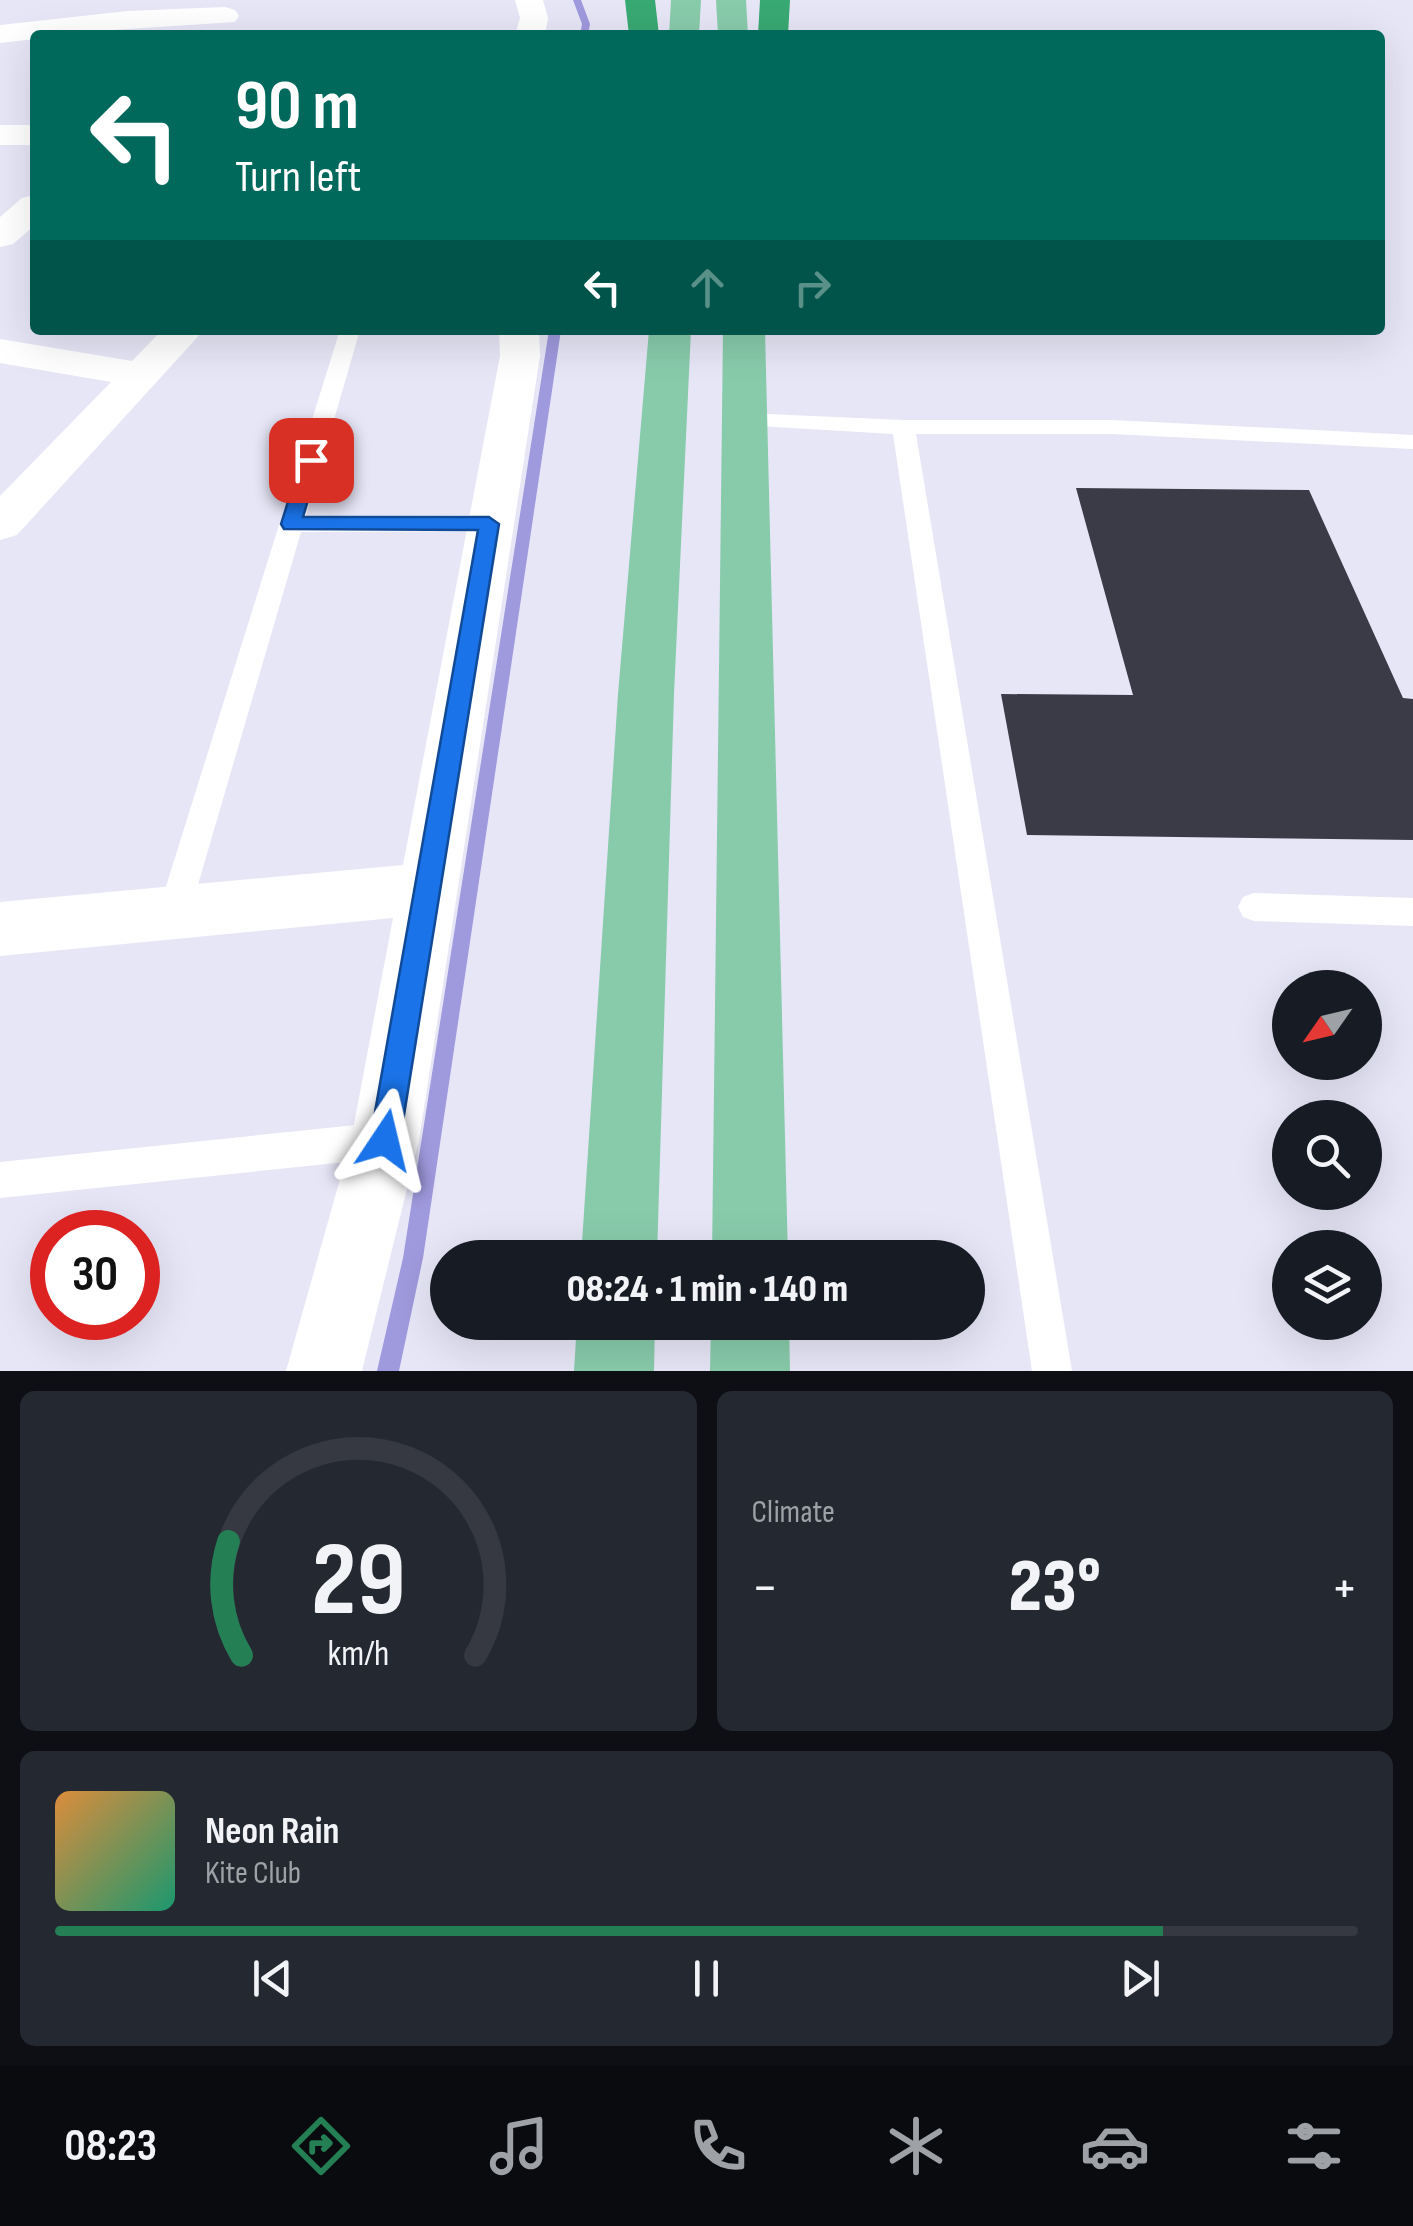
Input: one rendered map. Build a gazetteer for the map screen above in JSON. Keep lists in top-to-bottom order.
{
  "north": "bottom left",
  "page": {
    "turn": ["90 m", "Turn left"],
    "limit": "30",
    "trip": "08:24 · 1 min · 140 m",
    "tile": "Climate",
    "heat": ["−", "23°", "+"],
    "song": ["Neon Rain", "Kite Club"],
    "tabs": "08:23",
    "gauge": ["29", "km/h"]
  }
}
